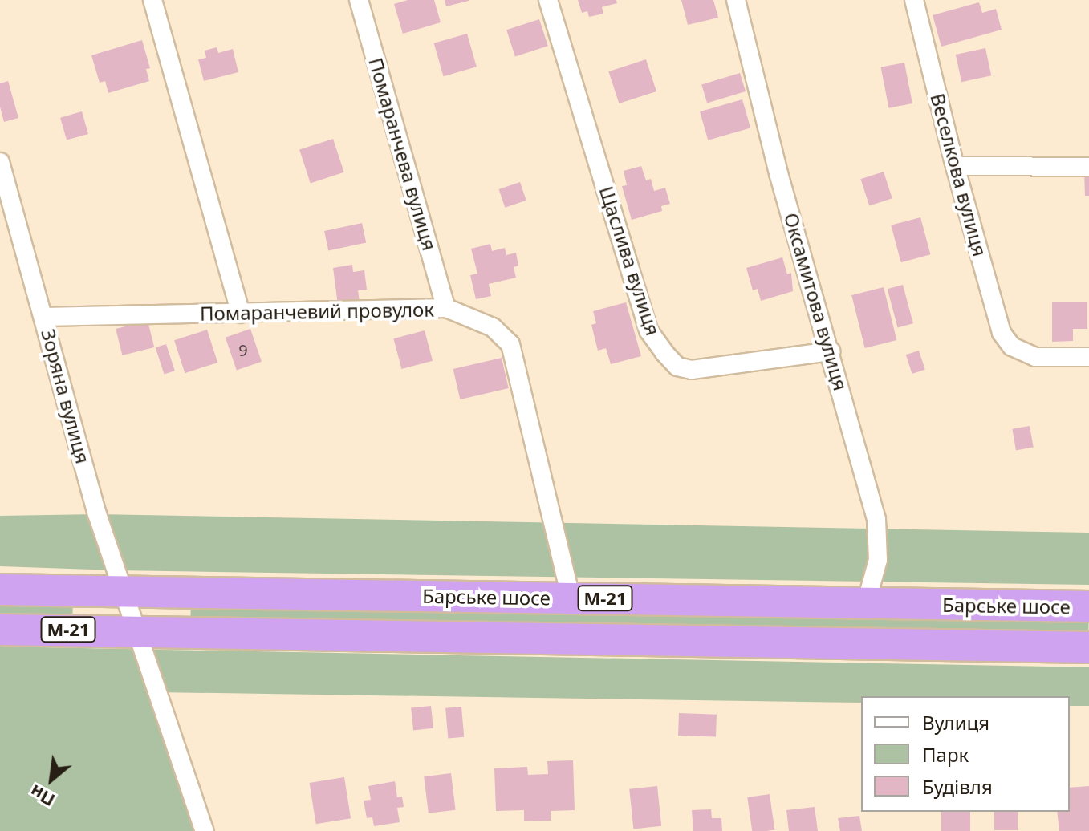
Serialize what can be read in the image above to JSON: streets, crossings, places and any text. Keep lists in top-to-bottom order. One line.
{"streets":{"highway":["Барське шосе","М-21"],"street":["Помаранчева вулиця","Веселкова вулиця","Щаслива вулиця","Оксамитова вулиця","Помаранчевий провулок","Зоряна вулиця"]},"crossings":[["Помаранчева вулиця","Помаранчевий провулок"],["Щаслива вулиця","Оксамитова вулиця"],["Оксамитова вулиця","Барське шосе"],["Помаранчевий провулок","Зоряна вулиця"],["Помаранчевий провулок","Барське шосе"],["Зоряна вулиця","Барське шосе"]],"house_numbers":["9"],"legend":["Вулиця","Парк","Будівля"],"north":"bottom left"}
